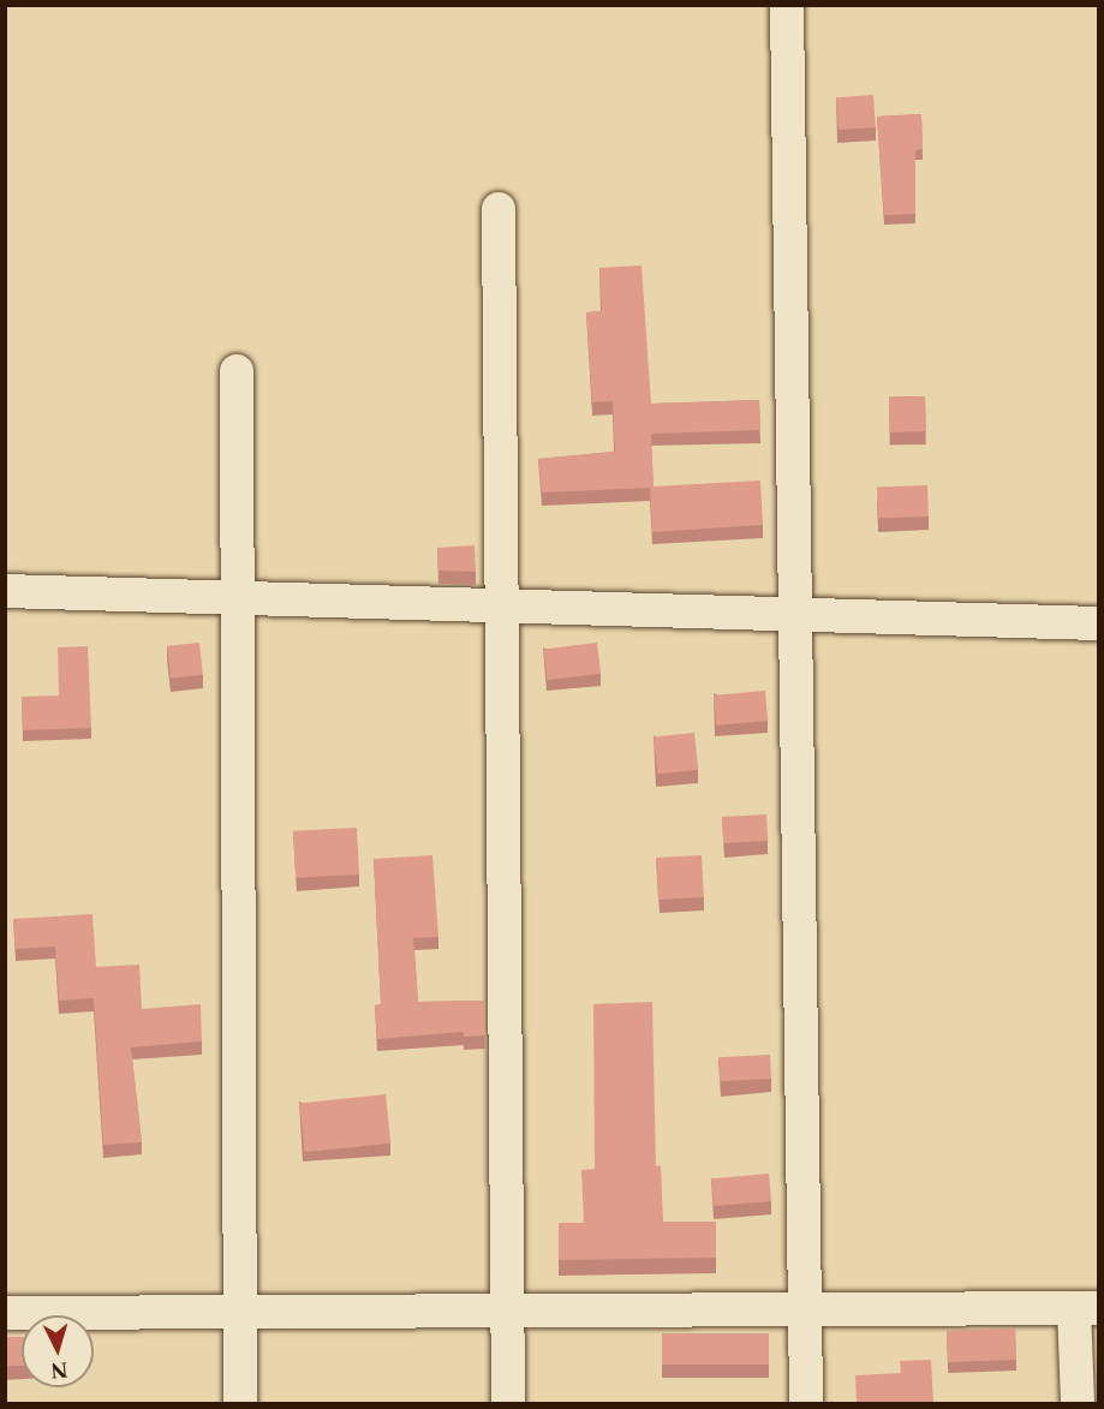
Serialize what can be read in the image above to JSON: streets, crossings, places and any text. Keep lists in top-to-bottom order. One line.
{"north":"bottom"}
